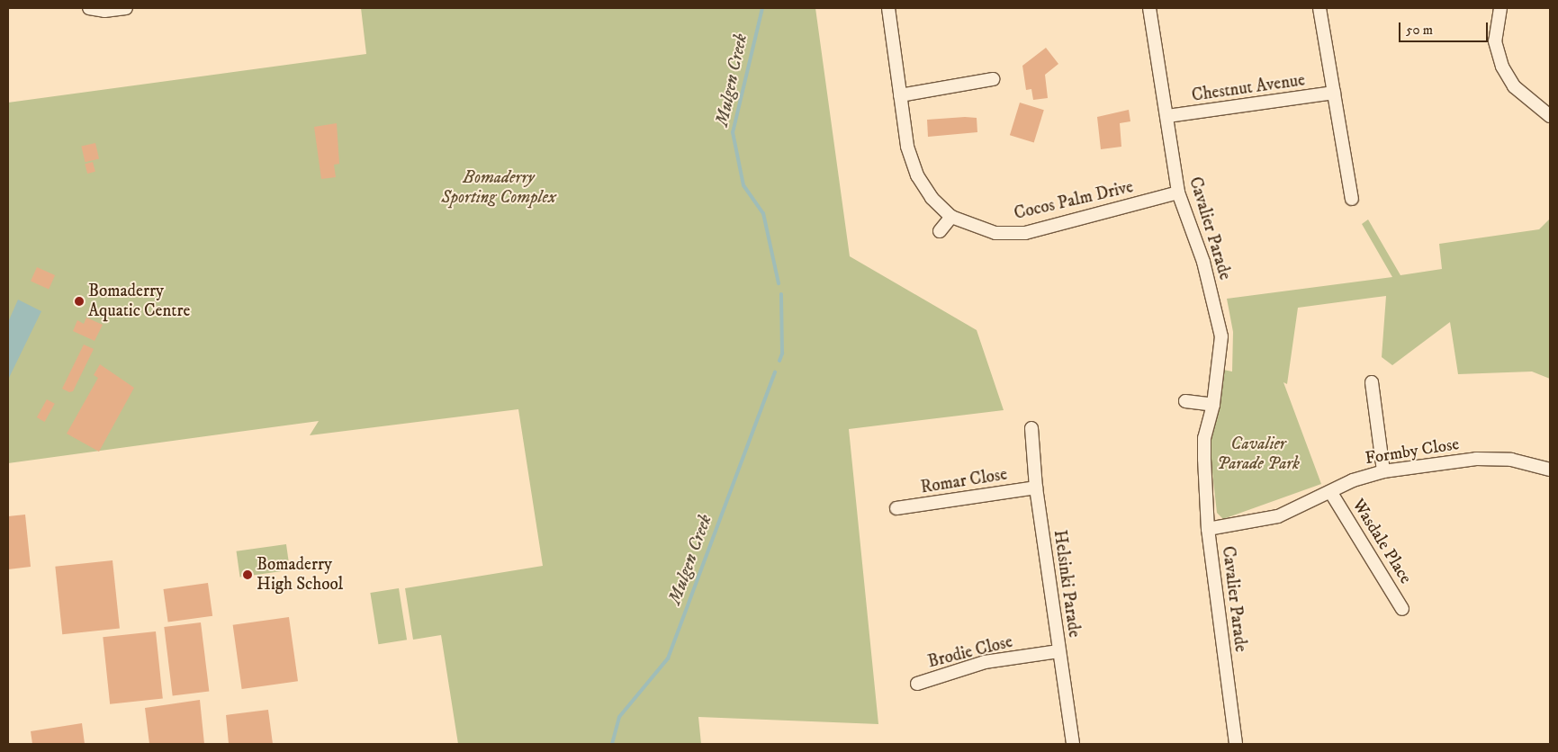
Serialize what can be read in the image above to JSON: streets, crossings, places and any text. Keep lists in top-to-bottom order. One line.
{"streets":{"street":["Chestnut Avenue","Cocos Palm Drive","Cavalier Parade","Formby Close","Romar Close","Wasdale Place","Helsinki Parade","Brodie Close"]},"crossings":[["Chestnut Avenue","Cavalier Parade"],["Cocos Palm Drive","Cavalier Parade"],["Cavalier Parade","Formby Close"],["Formby Close","Wasdale Place"],["Romar Close","Helsinki Parade"],["Helsinki Parade","Brodie Close"]],"water":["Mulgen Creek"],"parks":["Bomaderry Sporting Complex","Cavalier Parade Park"],"places":["Bomaderry Aquatic Centre","Bomaderry High School"],"scale_bar":"50 m"}
